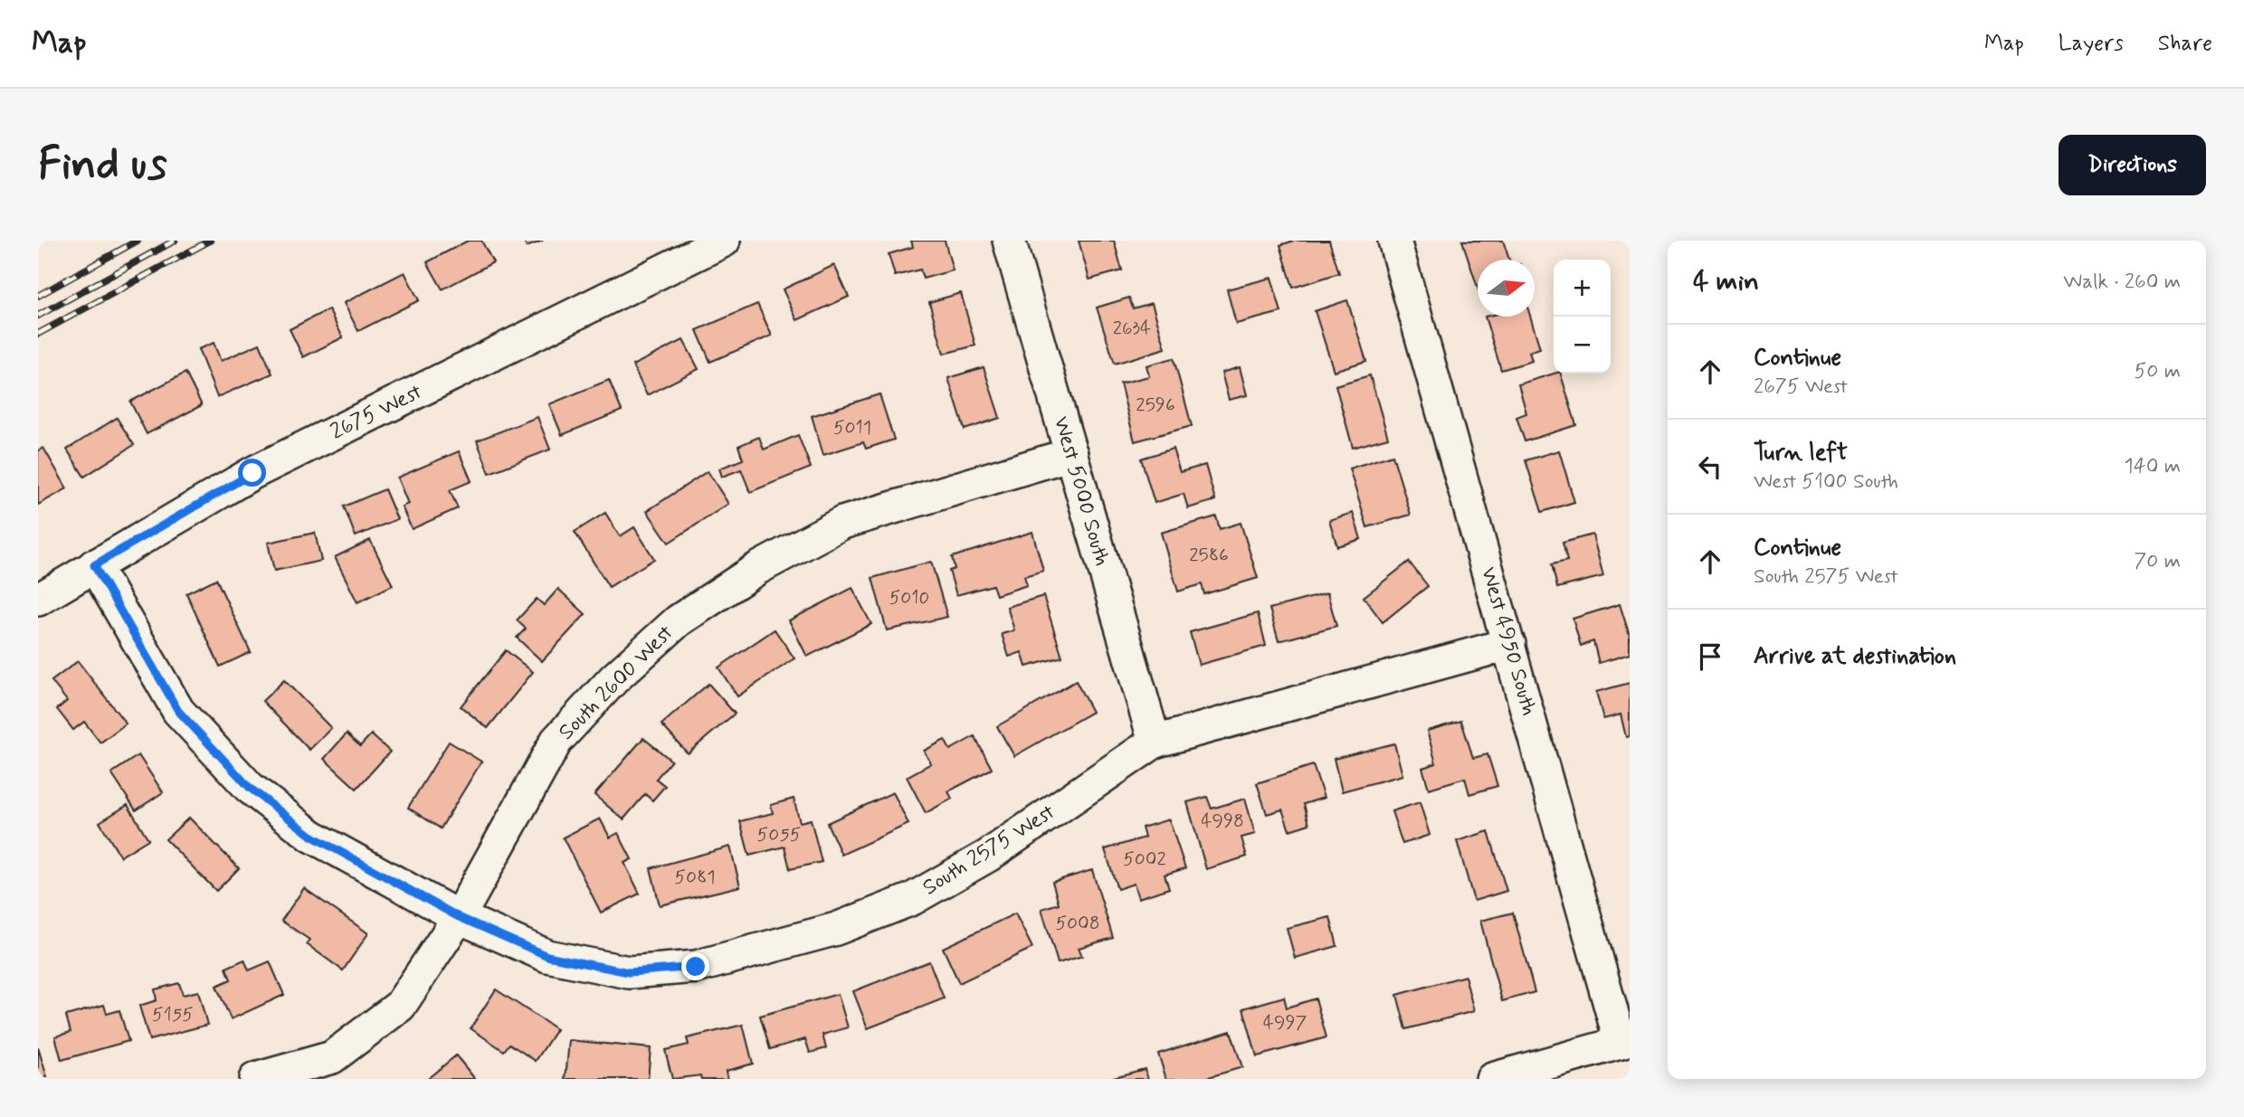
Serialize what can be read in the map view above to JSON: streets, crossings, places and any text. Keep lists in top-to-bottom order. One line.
{"streets":{"street":["2675 West","West 5000 South","West 4950 South","South 2600 West","South 2575 West"]},"crossings":[["2675 West","South 2575 West"],["West 5000 South","South 2600 West"],["West 5000 South","South 2575 West"],["West 4950 South","South 2575 West"],["South 2600 West","South 2575 West"]],"house_numbers":["2634","2596","5011","2586","5010","4998","5055","5002","5081","5008","5155","4997"],"north":"right","page":{"header":"Map","nav":["Map","Layers","Share"],"buttons":"Directions","title":"Find us","heading":["4 min","Walk · 260 m"],"map_buttons":["+","−"],"list":[["Continue","2675 West","50 m"],["Turn left","West 5100 South","140 m"],["Continue","South 2575 West","70 m"],"Arrive at destination"]}}
